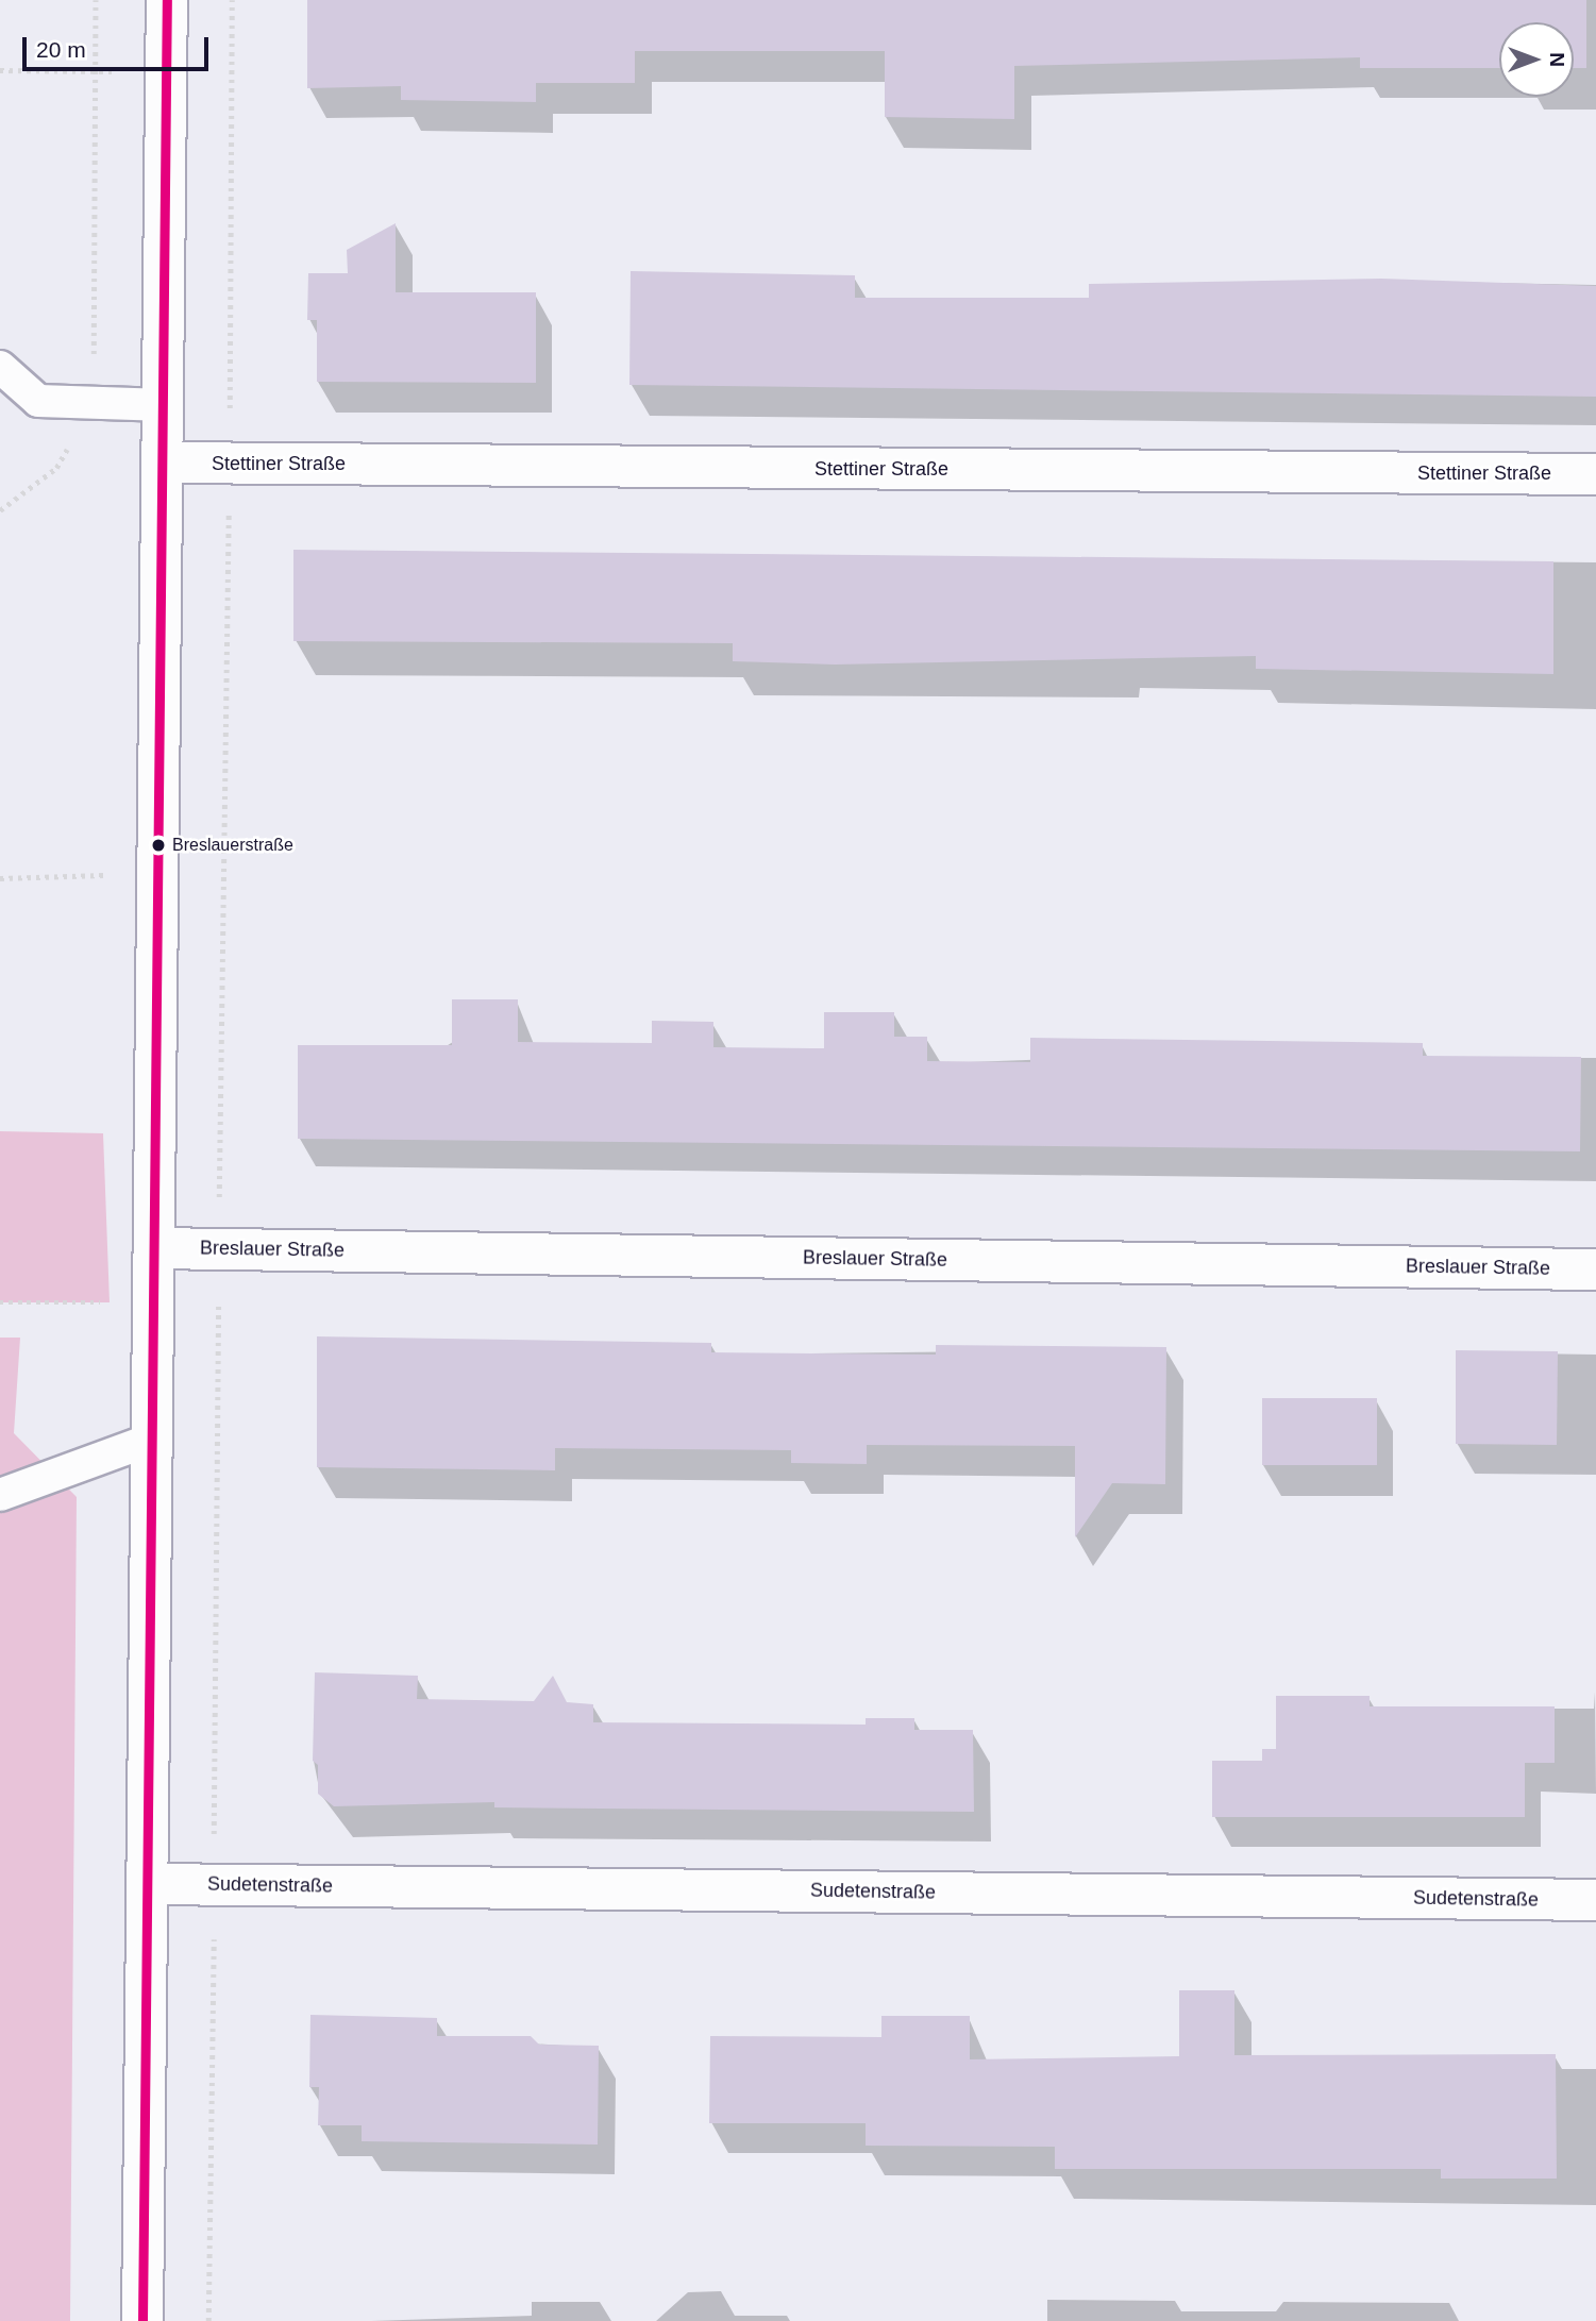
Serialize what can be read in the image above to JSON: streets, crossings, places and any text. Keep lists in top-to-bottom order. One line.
{"streets":{"street":["Stettiner Straße","Breslauer Straße","Sudetenstraße"]},"places":["Breslauerstraße"],"scale_bar":"20 m","north":"right"}
